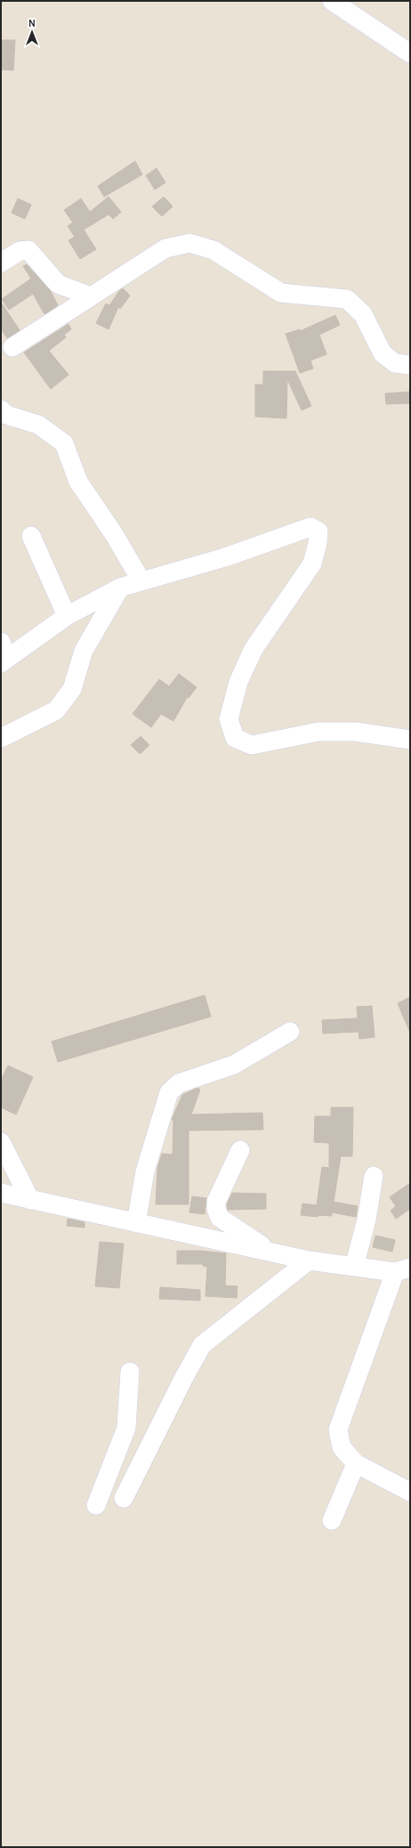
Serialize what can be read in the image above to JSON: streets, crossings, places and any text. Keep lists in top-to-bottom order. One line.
{"north":"top"}
